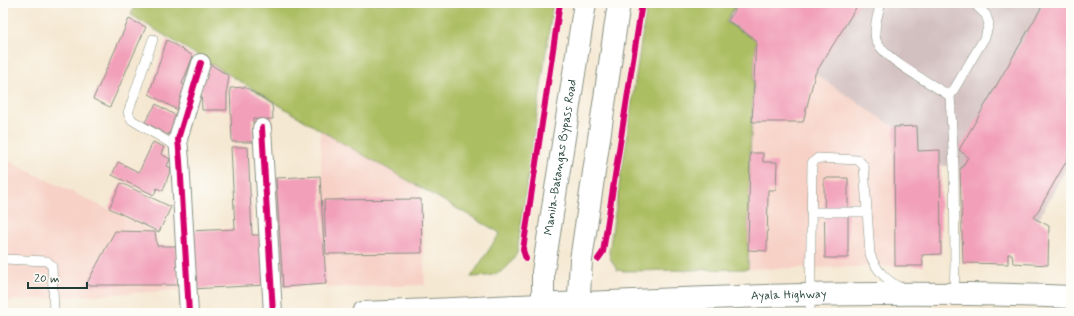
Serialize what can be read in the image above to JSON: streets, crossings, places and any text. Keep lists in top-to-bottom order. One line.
{"streets":{"main road":["Manila-Batangas Bypass Road","Ayala Highway"]},"crossings":[["Manila-Batangas Bypass Road","Ayala Highway"]],"scale_bar":"20 m"}
